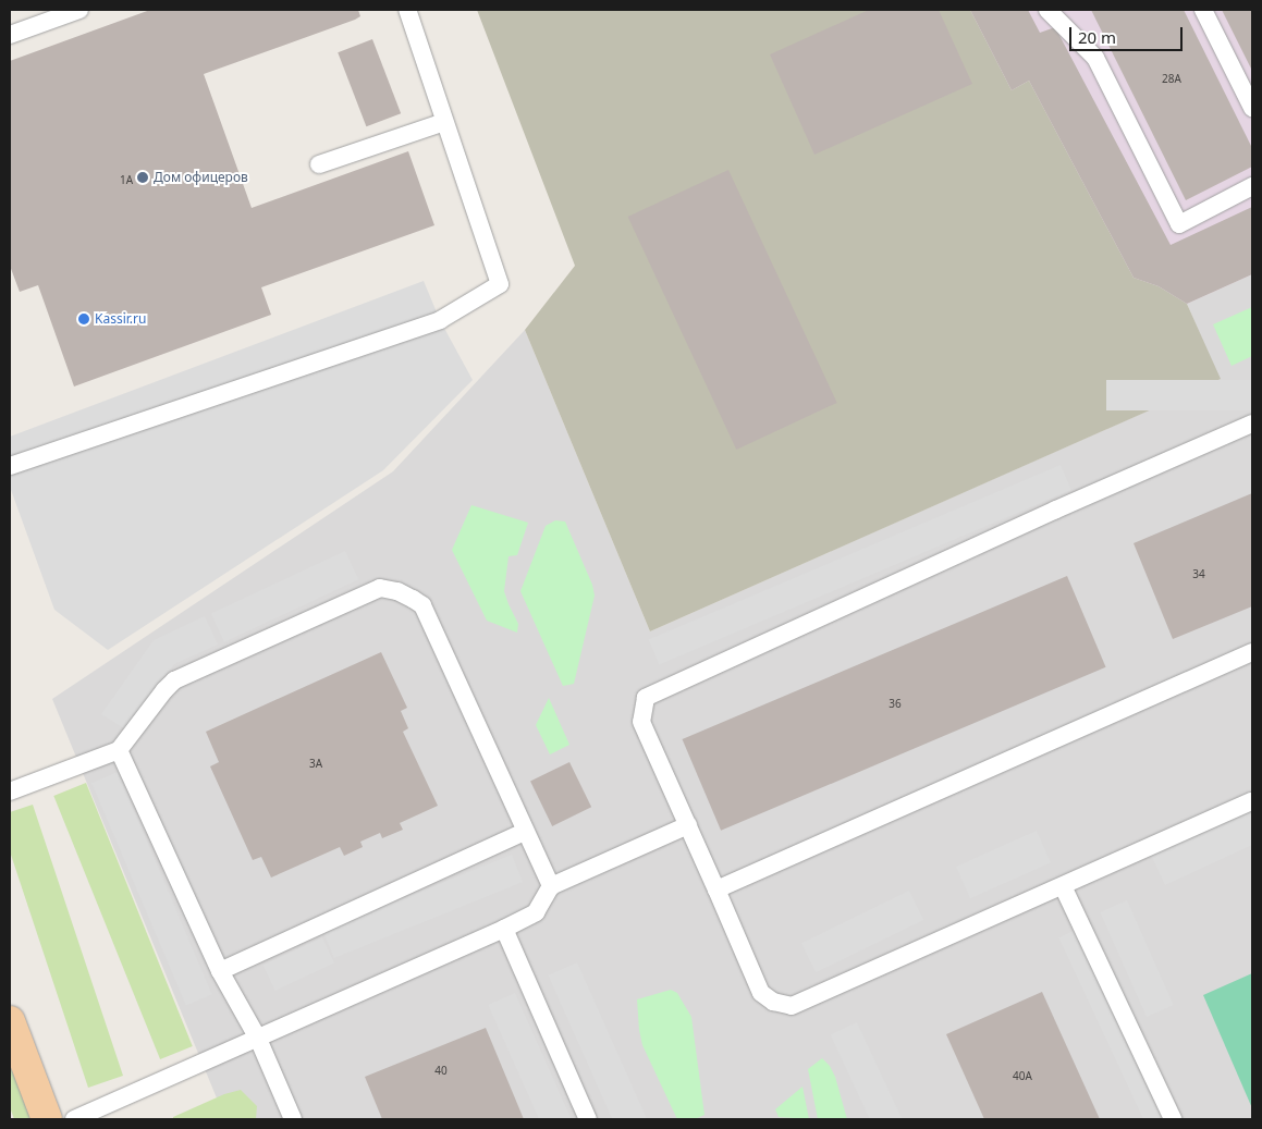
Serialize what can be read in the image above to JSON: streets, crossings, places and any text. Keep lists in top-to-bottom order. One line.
{"places":["Дом офицеров","Kassir.ru"],"house_numbers":["28А","1А","34","36","3А","40","40А"],"scale_bar":"20 m"}
